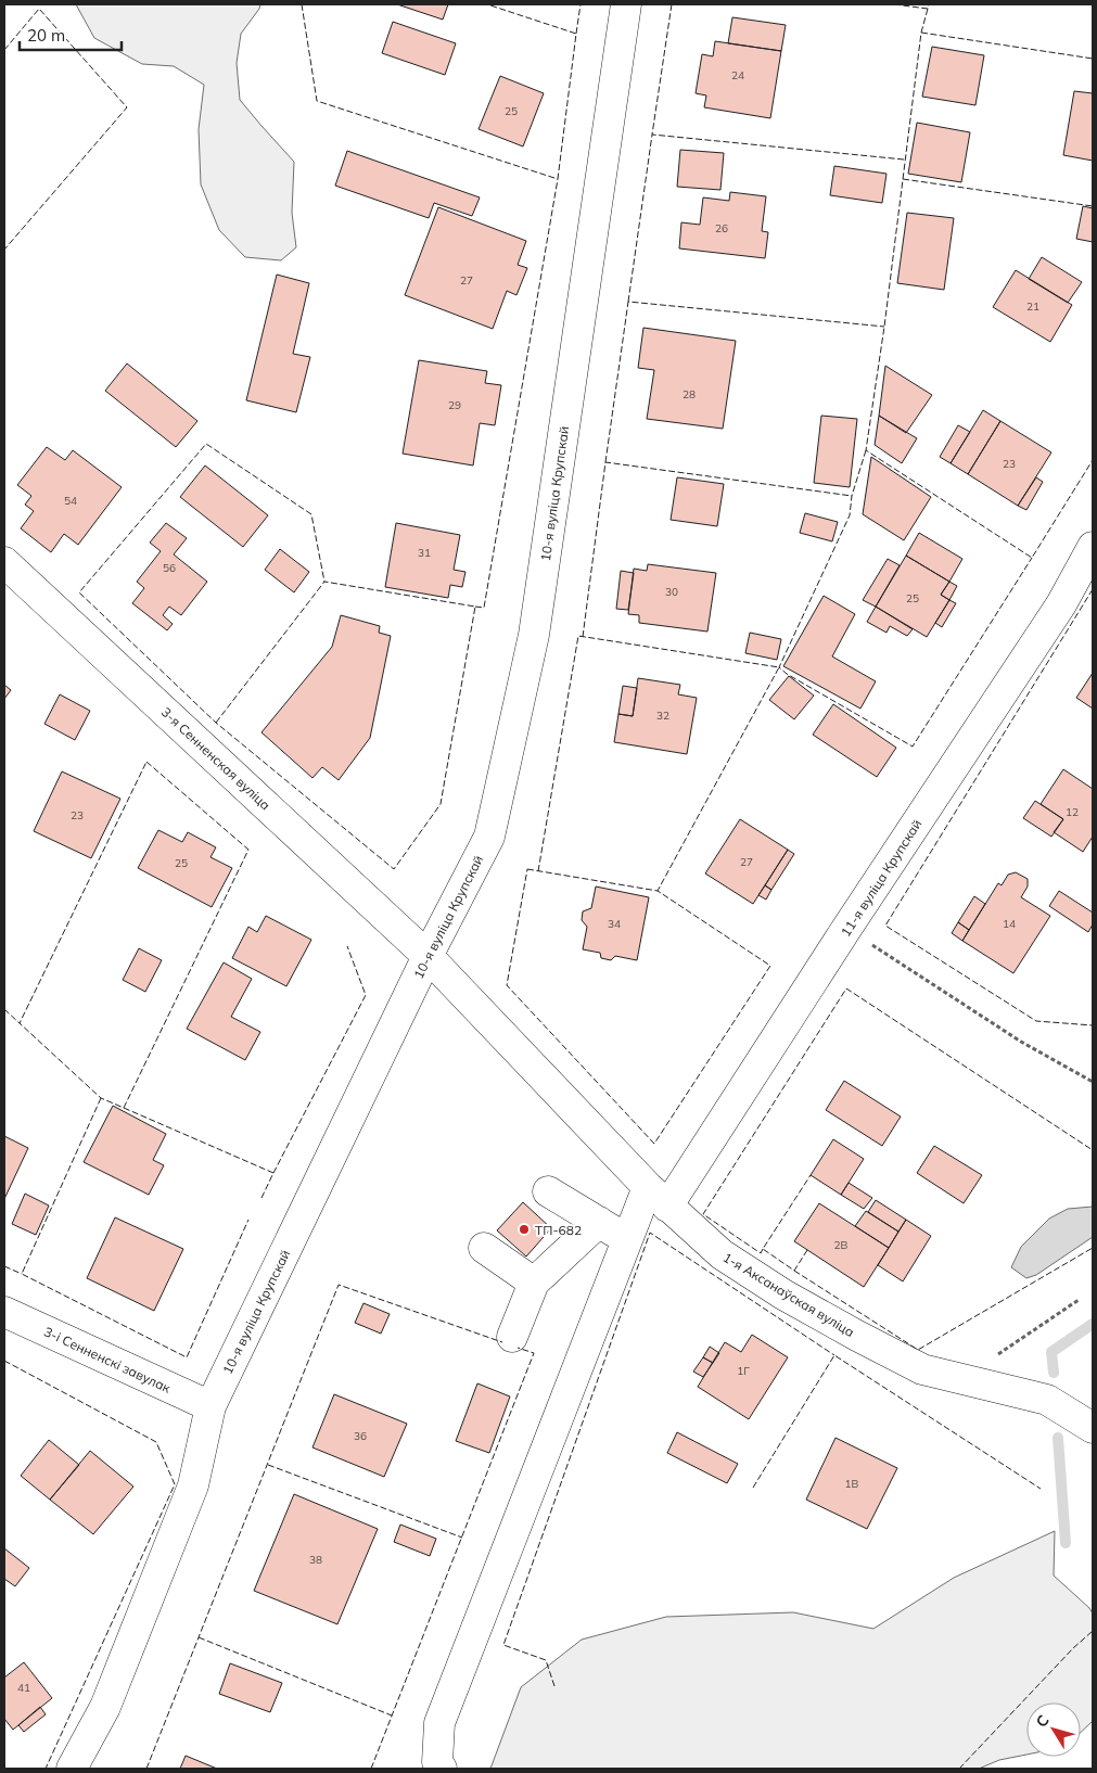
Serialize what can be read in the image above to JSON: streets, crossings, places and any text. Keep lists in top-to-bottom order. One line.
{"streets":{"street":["10-я вуліца Крупскай","3-я Сенненская вуліца","11-я вуліца Крупскай","1-я Аксанаўская вуліца","3-і Сенненскі завулак"]},"crossings":[["10-я вуліца Крупскай","3-я Сенненская вуліца"],["10-я вуліца Крупскай","1-я Аксанаўская вуліца"],["10-я вуліца Крупскай","3-і Сенненскі завулак"],["3-я Сенненская вуліца","1-я Аксанаўская вуліца"],["11-я вуліца Крупскай","1-я Аксанаўская вуліца"]],"places":["ТП-682"],"house_numbers":["24","25","26","27","21","28","29","23","54","31","56","30","25","32","12","23","27","25","34","14","2В","1Г","36","1В","38","41"],"scale_bar":"20 m","north":"top left"}
